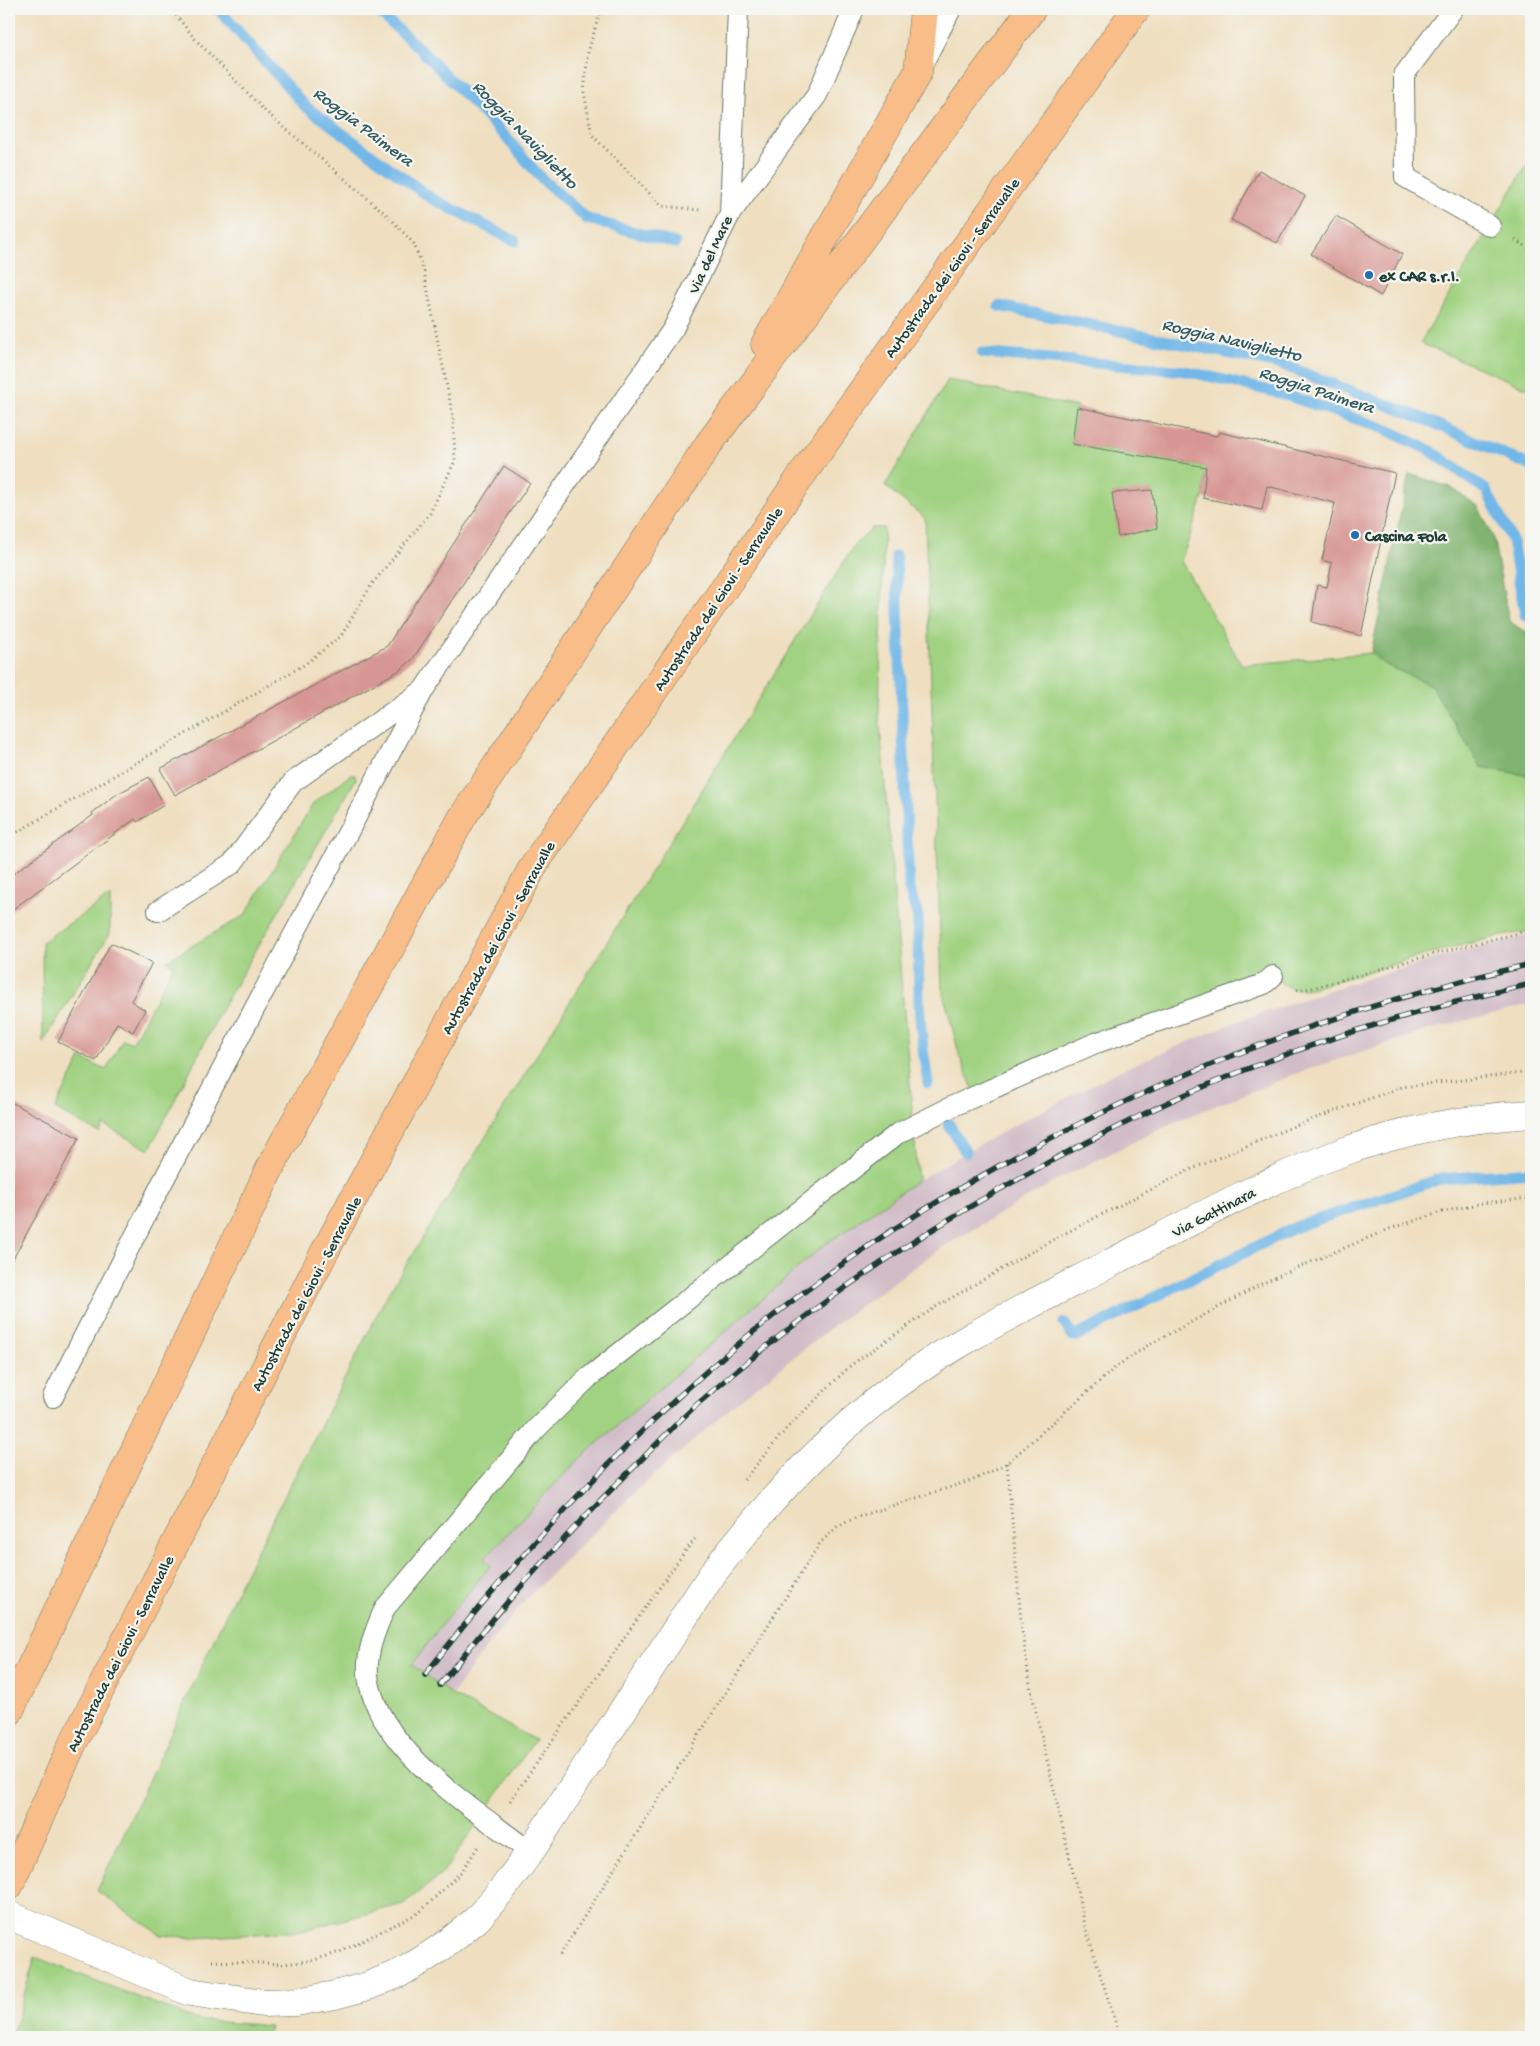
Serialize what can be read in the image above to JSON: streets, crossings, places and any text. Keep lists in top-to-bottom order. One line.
{"streets":{"highway":["Autostrada dei Giovi - Serravalle"],"street":["Via Gattinara"],"lane":["Via del Mare"]},"water":["Roggia Paimera","Roggia Naviglietto"],"places":["ex CAR s.r.l.","Cascina Fola"]}
